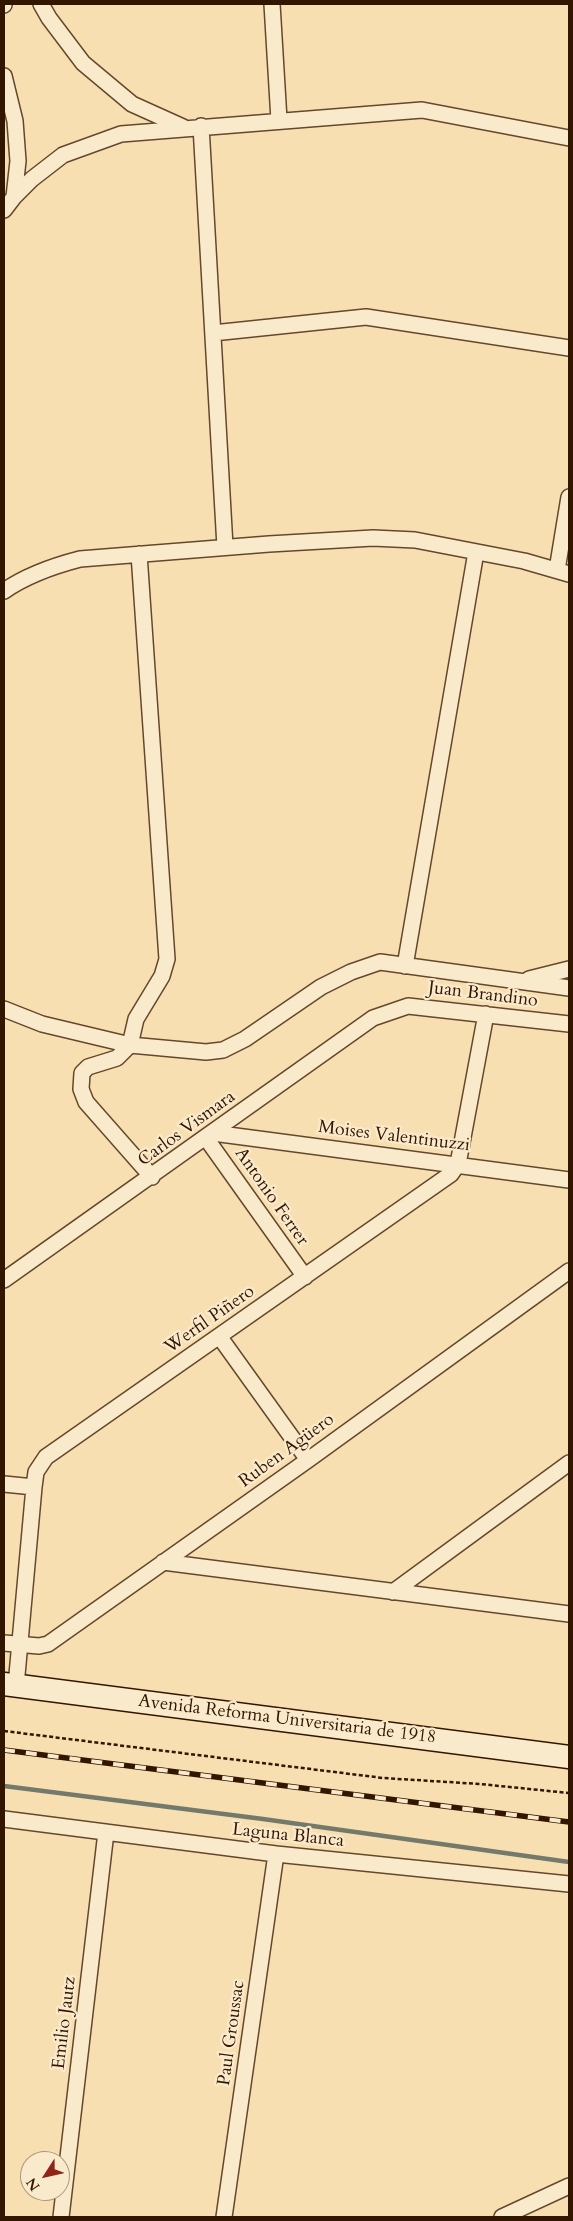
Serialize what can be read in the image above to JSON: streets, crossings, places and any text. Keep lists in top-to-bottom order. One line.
{"streets":{"main road":["Avenida Reforma Universitaria de 1918"],"street":["Juan Brandino","Carlos Vismara","Moises Valentinuzzi","Antonio Ferrer","Werfil Piñero","Ruben Agüero","Laguna Blanca","Emilio Jautz","Paul Groussac"]},"crossings":[["Juan Brandino","Carlos Vismara"],["Carlos Vismara","Moises Valentinuzzi"],["Carlos Vismara","Antonio Ferrer"],["Moises Valentinuzzi","Antonio Ferrer"],["Moises Valentinuzzi","Werfil Piñero"],["Antonio Ferrer","Werfil Piñero"],["Werfil Piñero","Ruben Agüero"],["Werfil Piñero","Avenida Reforma Universitaria de 1918"],["Laguna Blanca","Emilio Jautz"],["Laguna Blanca","Paul Groussac"]],"north":"bottom left"}
